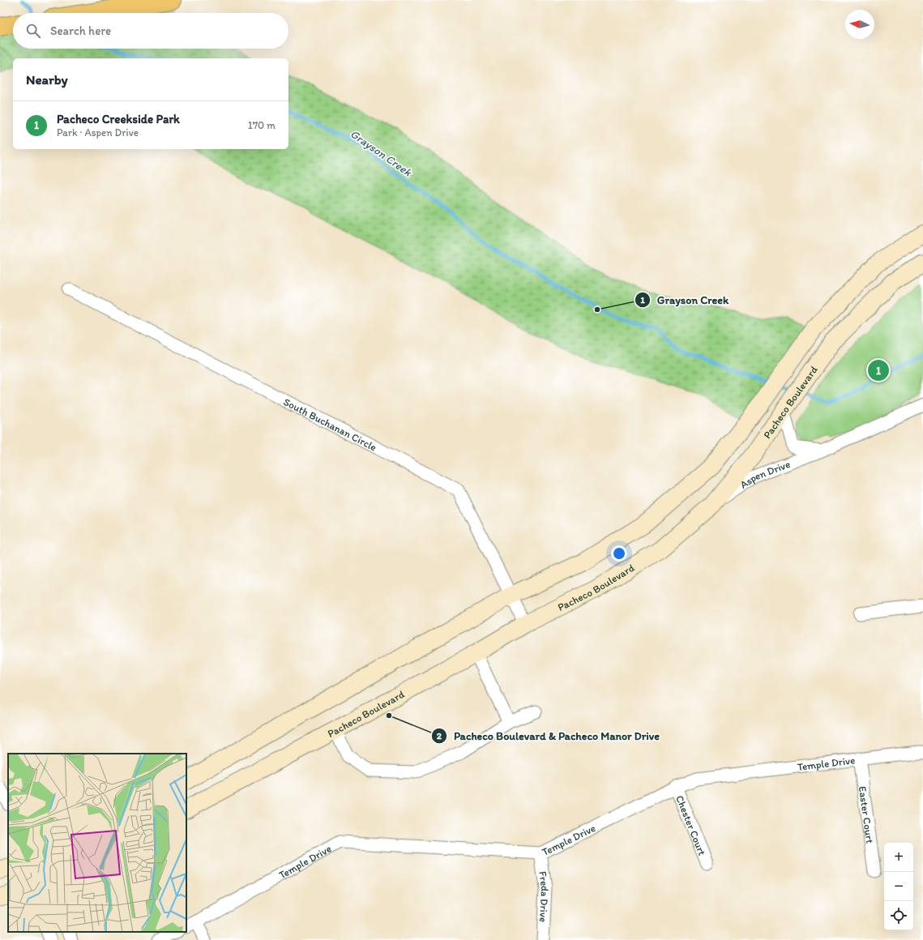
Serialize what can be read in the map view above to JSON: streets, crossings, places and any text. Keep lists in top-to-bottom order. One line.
{"streets":{"main road":["Pacheco Boulevard"],"street":["South Buchanan Circle","Aspen Drive","Temple Drive","Easter Court","Chester Court","Freda Drive"]},"crossings":[["Pacheco Boulevard","South Buchanan Circle"],["Pacheco Boulevard","Aspen Drive"],["Temple Drive","Easter Court"],["Temple Drive","Chester Court"],["Temple Drive","Freda Drive"]],"water":["Grayson Creek"],"places":["Grayson Creek","Pacheco Boulevard & Pacheco Manor Drive"],"north":"left","page":{"search":"Search here","heading":"Nearby","list":[{"mark":"1","name":"Pacheco Creekside Park","note":"Park · Aspen Drive","value":"170 m"}],"pins":"1","map_buttons":["+","−"]}}
